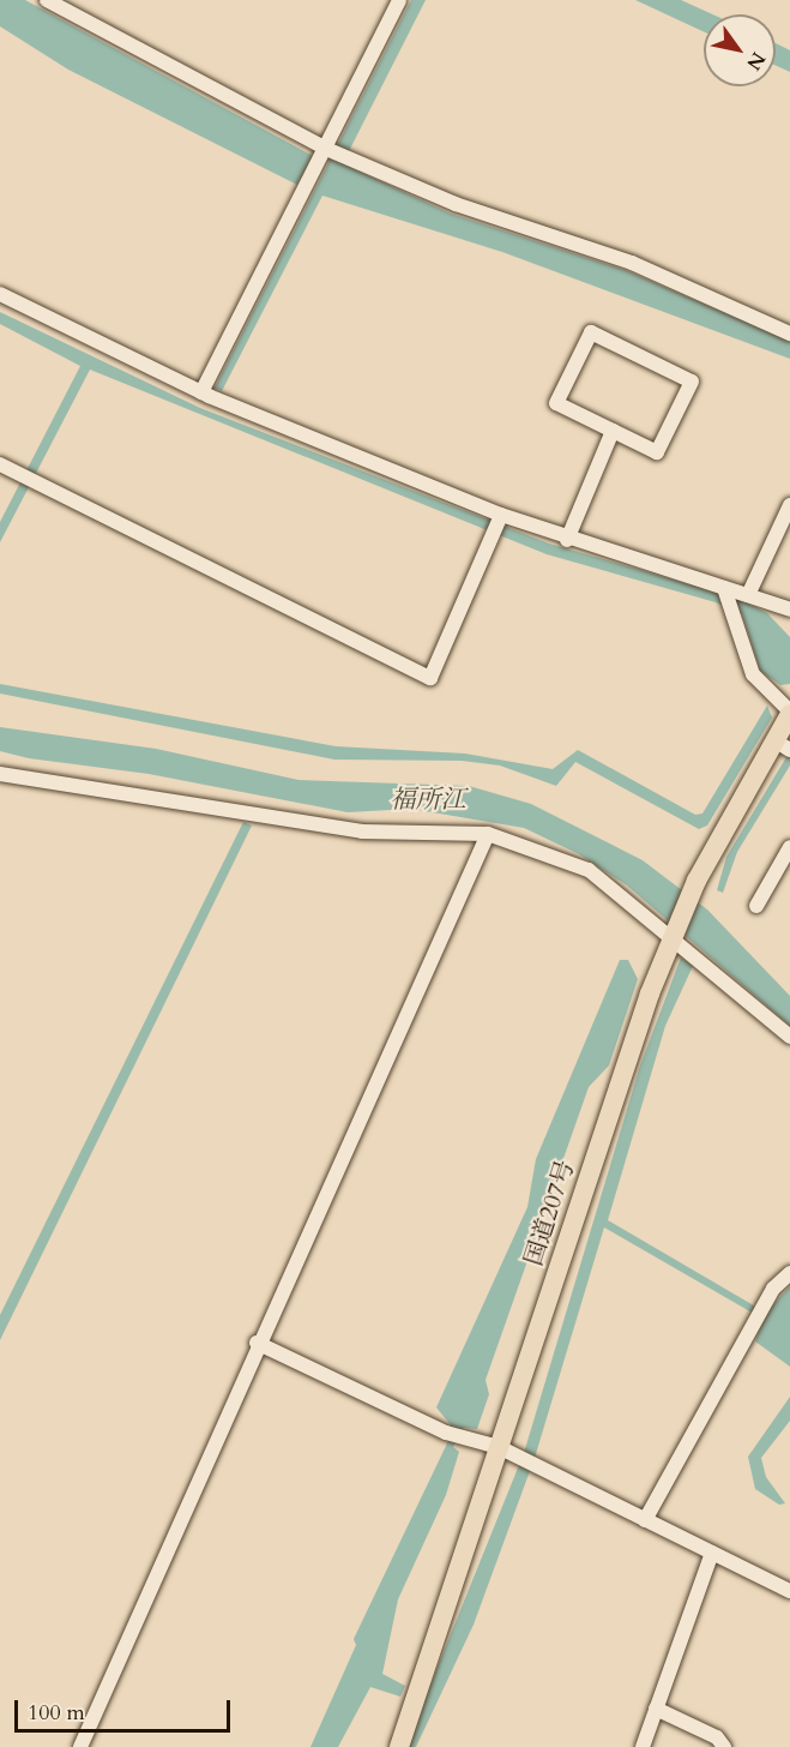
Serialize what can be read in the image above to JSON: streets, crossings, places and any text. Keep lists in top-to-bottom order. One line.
{"streets":{"highway":["国道207号"]},"water":["福所江"],"scale_bar":"100 m","north":"bottom right"}
